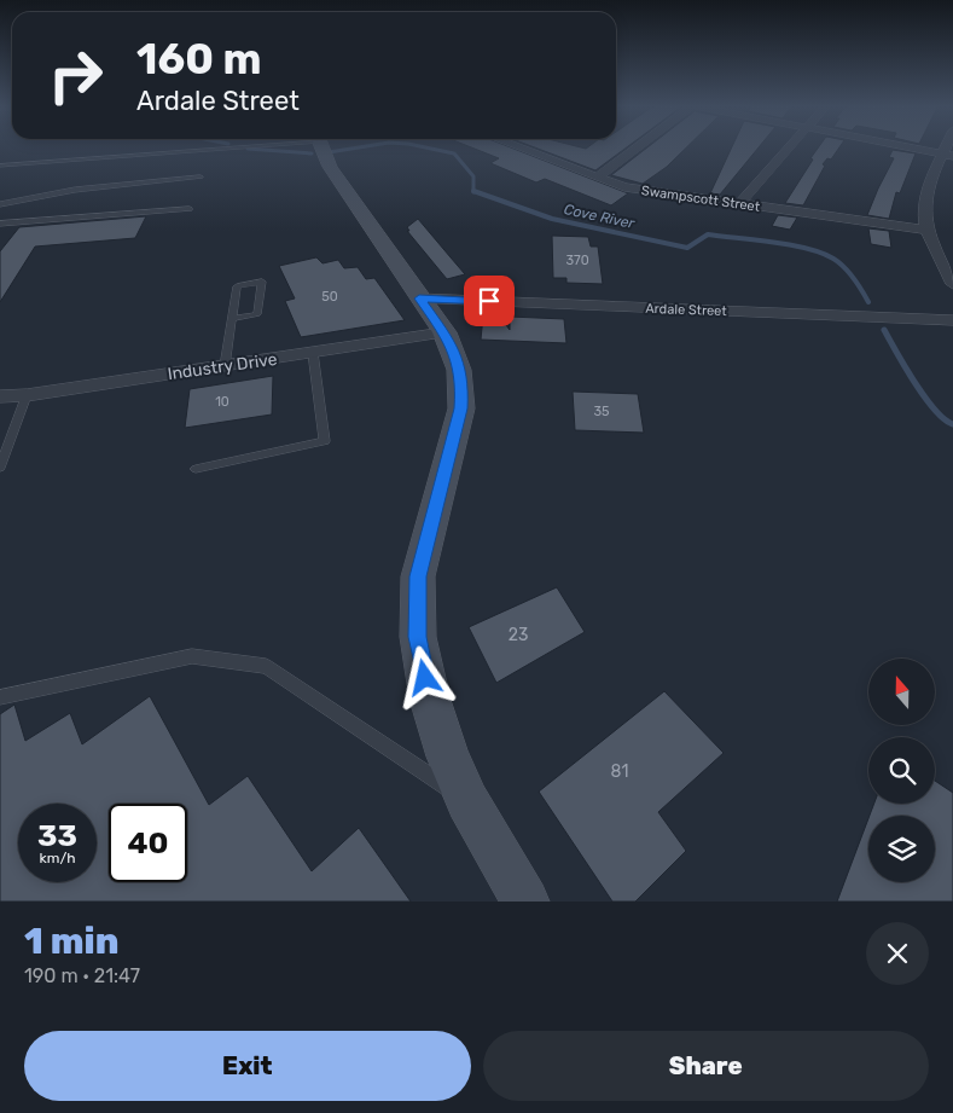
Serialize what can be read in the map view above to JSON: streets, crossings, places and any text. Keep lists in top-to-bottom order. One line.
{"streets":{"street":["Swampscott Street","Ardale Street","Industry Drive"]},"water":["Cove River"],"house_numbers":["370","50","10","35","23","81"],"north":"top","page":{"turn":["160 m","Ardale Street"],"speed":"33 km/h","limit":"40","heading":["1 min","190 m · 21:47"],"buttons":["Exit","Share"]}}
